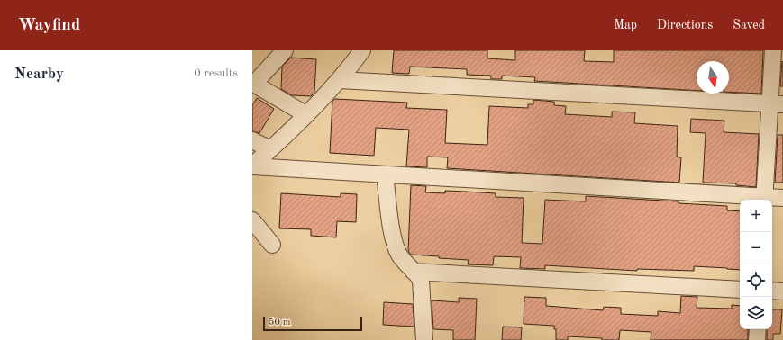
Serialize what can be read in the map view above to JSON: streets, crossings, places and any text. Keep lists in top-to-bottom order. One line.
{"scale_bar":"50 m","north":"bottom","page":{"header":"Wayfind","nav":["Map","Directions","Saved"],"heading":["Nearby","0 results"],"map_buttons":["+","−"],"scale":"50 m"}}
